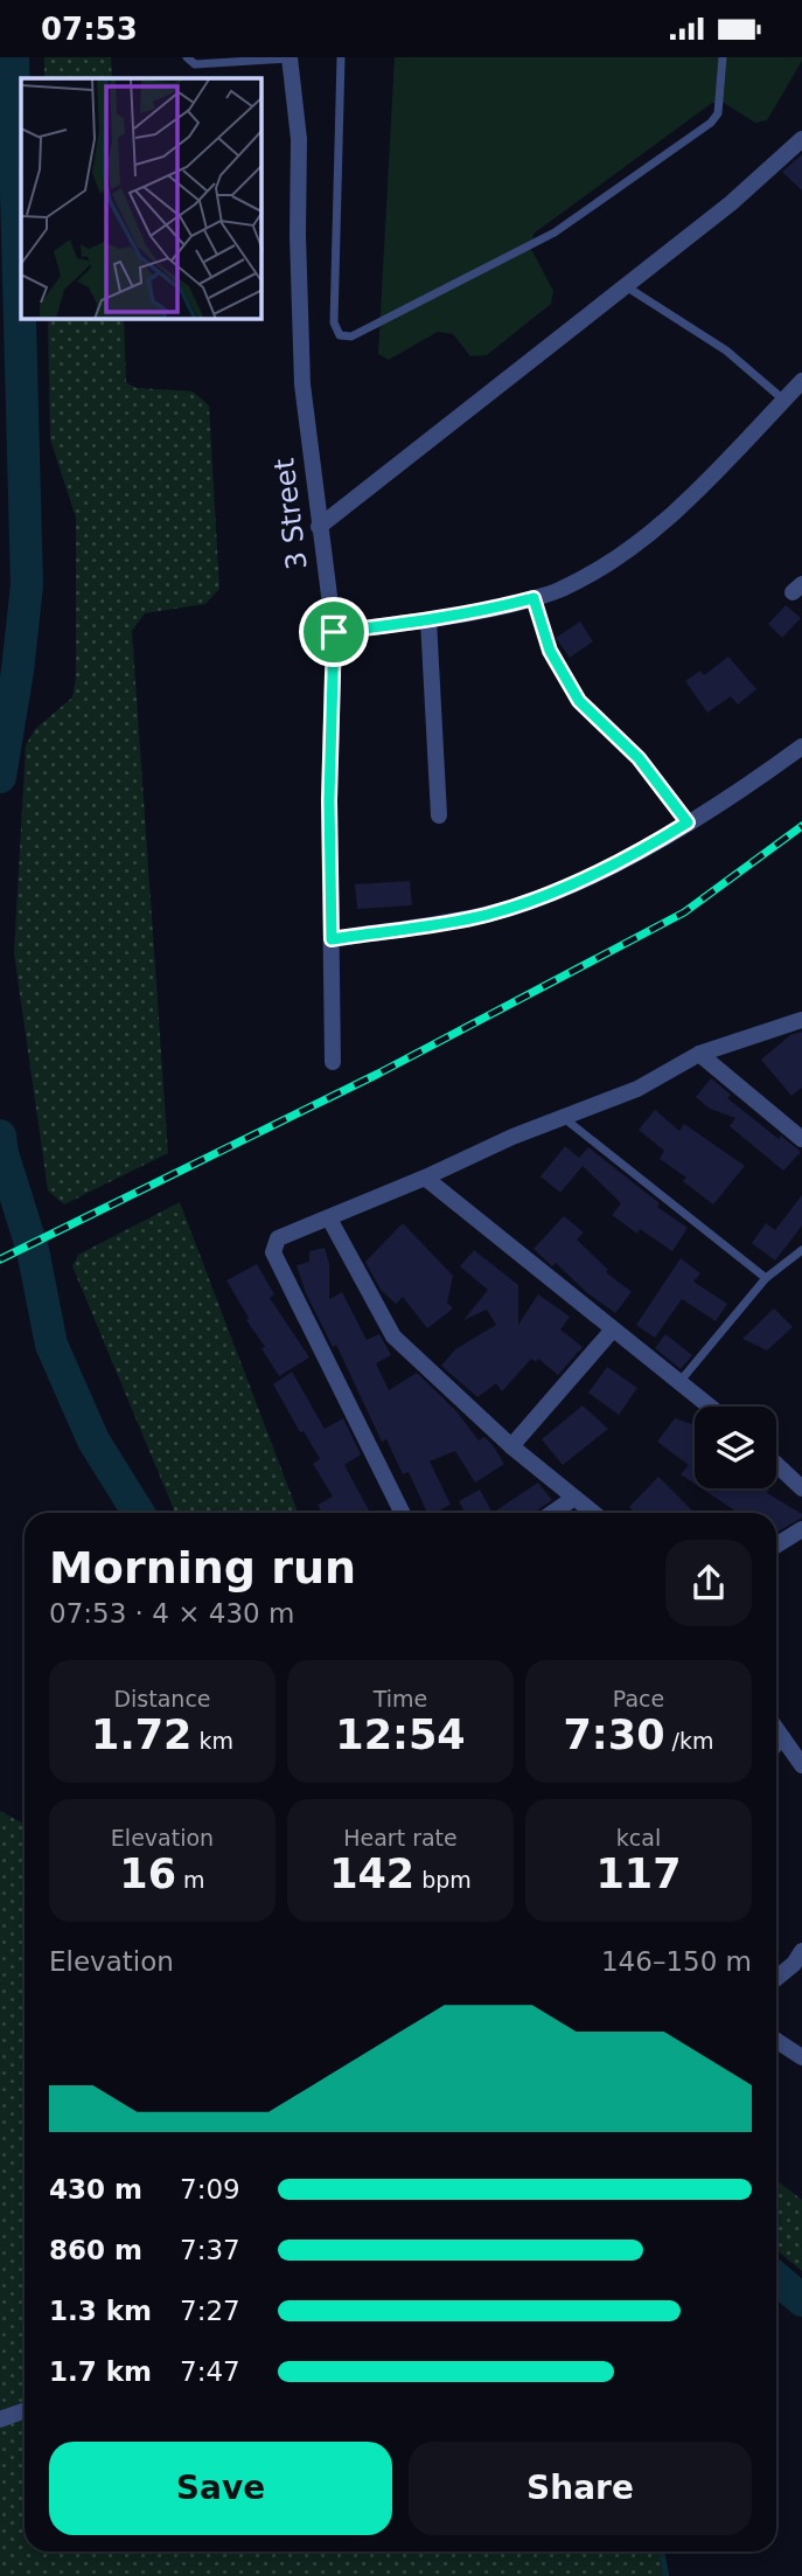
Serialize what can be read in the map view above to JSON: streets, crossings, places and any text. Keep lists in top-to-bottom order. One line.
{"streets":{"street":["3 Street"]},"page":{"status":"07:53","heading":["Morning run","07:53 · 4 × 430 m"],"stats":[["Distance","1.72 km"],["Time","12:54"],["Pace","7:30 /km"],["Elevation","16 m"],["Heart rate","142 bpm"],["kcal","117"]],"chart":["Elevation","146–150 m"],"list":[{"name":"430 m","note":"7:09"},{"name":"860 m","note":"7:37"},{"name":"1.3 km","note":"7:27"},{"name":"1.7 km","note":"7:47"}],"buttons":["Save","Share"]}}
